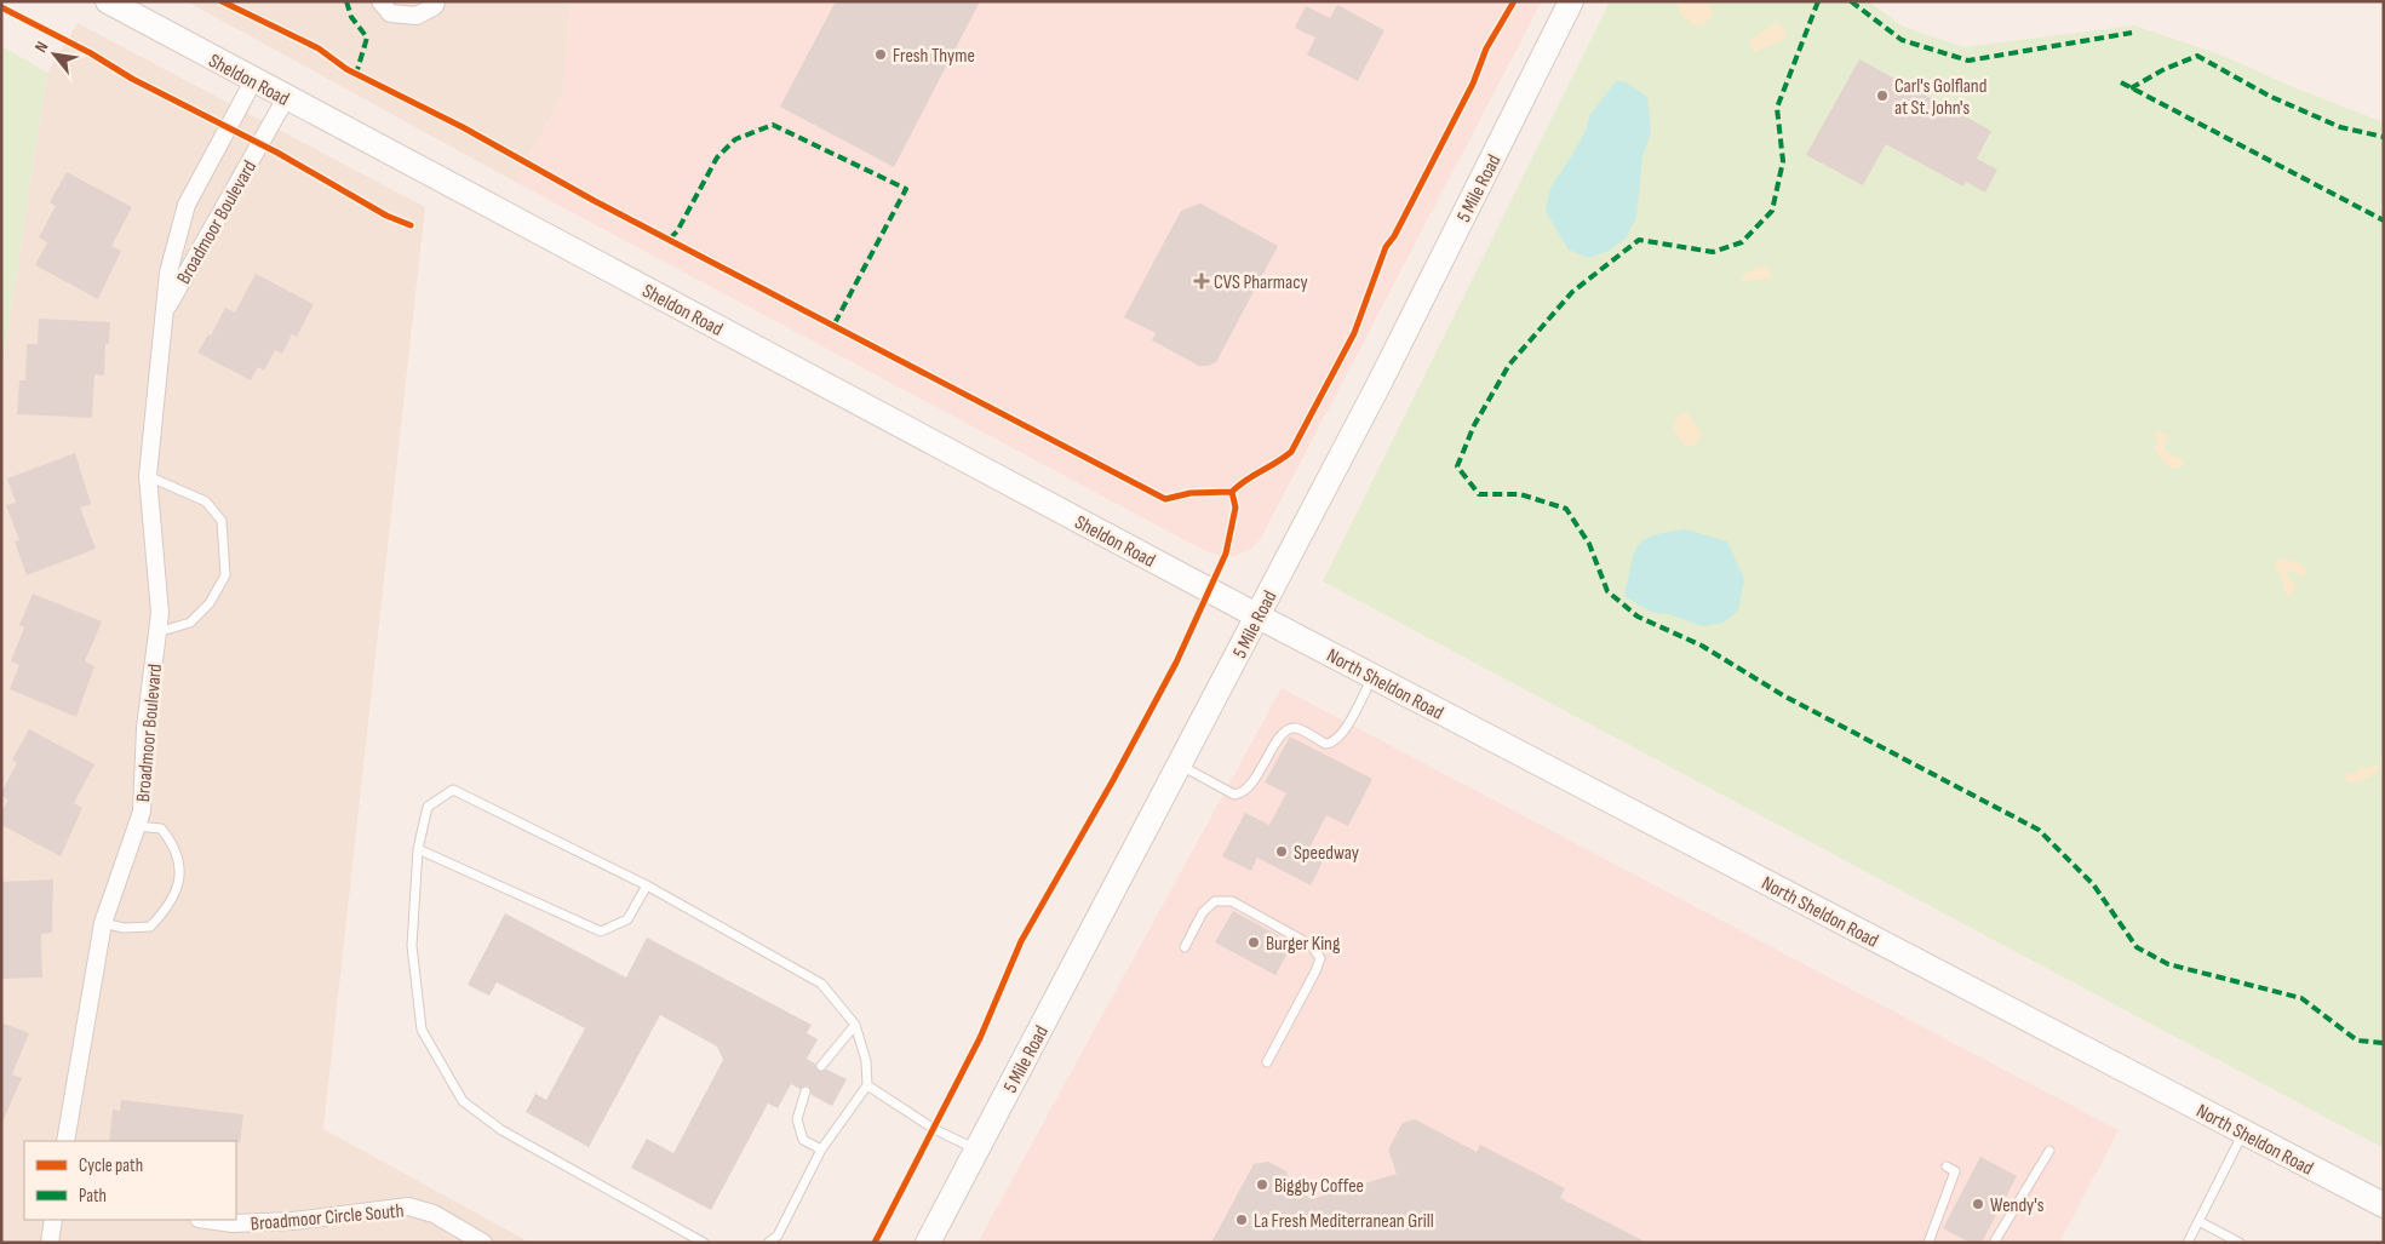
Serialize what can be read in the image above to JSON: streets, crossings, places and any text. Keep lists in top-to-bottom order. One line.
{"streets":{"main road":["Sheldon Road","5 Mile Road","North Sheldon Road"],"street":["Broadmoor Boulevard","Broadmoor Circle South"]},"crossings":[["Sheldon Road","5 Mile Road"],["Sheldon Road","Broadmoor Boulevard"],["Sheldon Road","North Sheldon Road"],["5 Mile Road","North Sheldon Road"]],"places":{"other":["Fresh Thyme","Carl's Golfland at St. John's","Speedway","Burger King","Biggby Coffee","Wendy's","La Fresh Mediterranean Grill"],"health":["CVS Pharmacy"]},"legend":["Cycle path","Path"],"north":"top left"}
